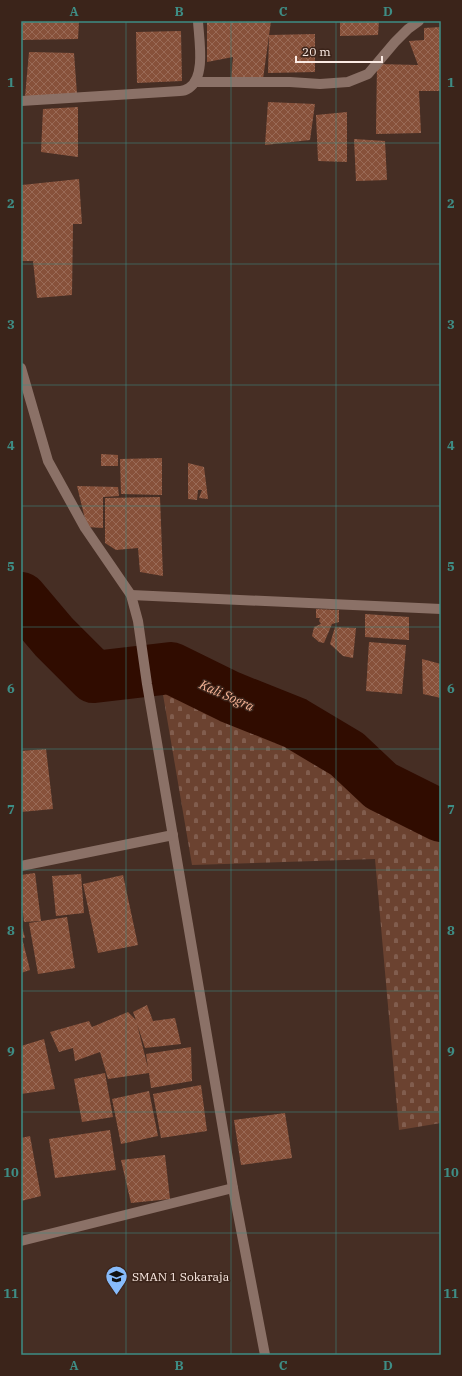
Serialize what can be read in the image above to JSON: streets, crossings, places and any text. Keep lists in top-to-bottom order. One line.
{"water":["Kali Sogra"],"places":{"school or university":["SMAN 1 Sokaraja"]},"scale_bar":"20 m","grid":{"columns":["A","B","C","D"],"rows":["1","2","3","4","5","6","7","8","9","10","11"]}}
